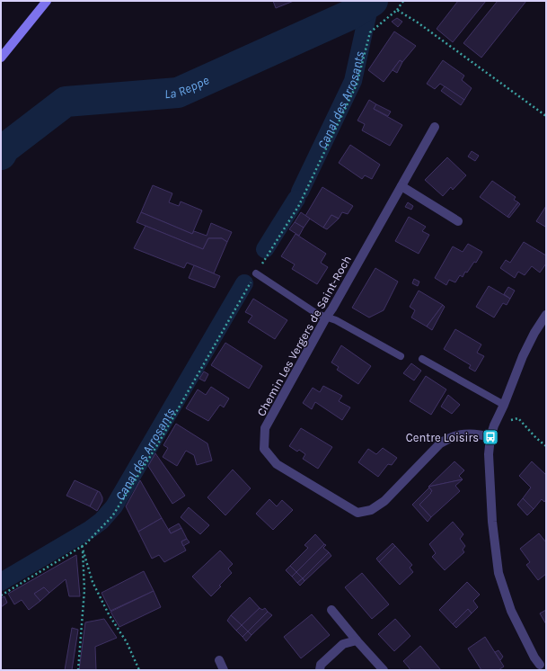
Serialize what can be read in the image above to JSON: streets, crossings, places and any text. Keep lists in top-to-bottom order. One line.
{"streets":{"street":["Chemin Les Vergers de Saint-Roch"]},"water":["La Reppe","Canal des Arrosants"],"places":{"bus stop":["Centre Loisirs"]}}
